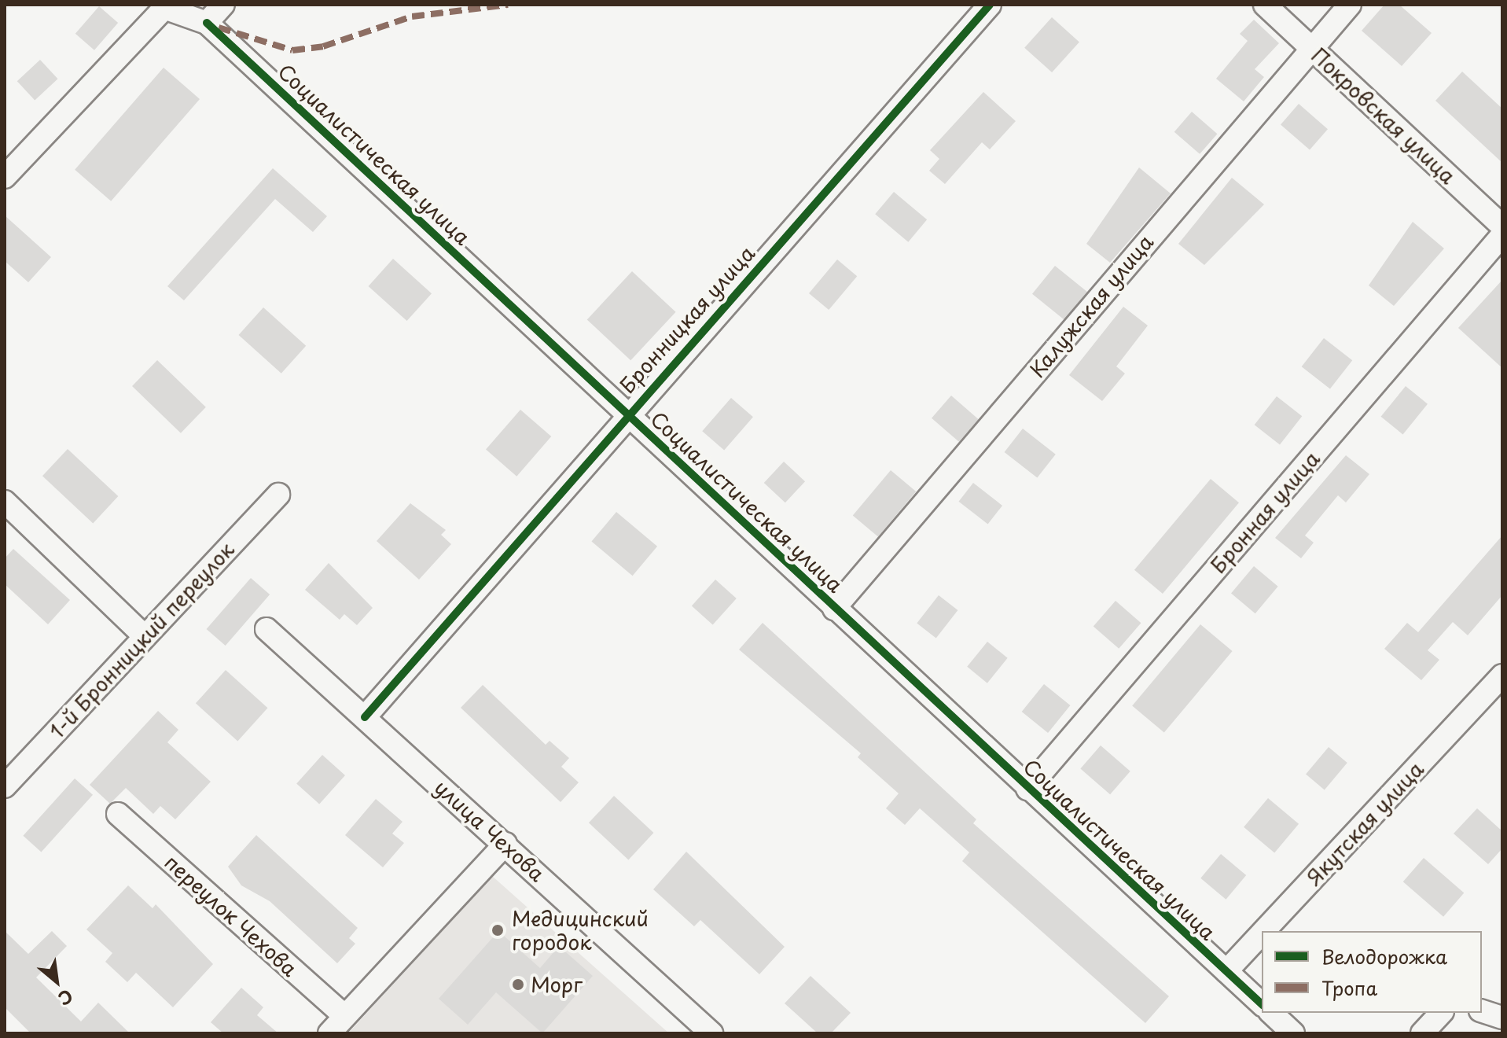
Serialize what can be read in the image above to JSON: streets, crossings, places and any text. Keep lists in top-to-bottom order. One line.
{"streets":{"street":["Покровская улица","Социалистическая улица","Калужская улица","Бронницкая улица","Бронная улица","1-й Бронницкий переулок","Якутская улица","улица Чехова","переулок Чехова"]},"crossings":[["Покровская улица","Калужская улица"],["Социалистическая улица","Калужская улица"],["Социалистическая улица","Бронницкая улица"],["Социалистическая улица","Бронная улица"],["Социалистическая улица","Якутская улица"],["Бронницкая улица","улица Чехова"]],"places":["Медицинский городок","Морг"],"legend":["Велодорожка","Тропа"],"north":"bottom right"}
